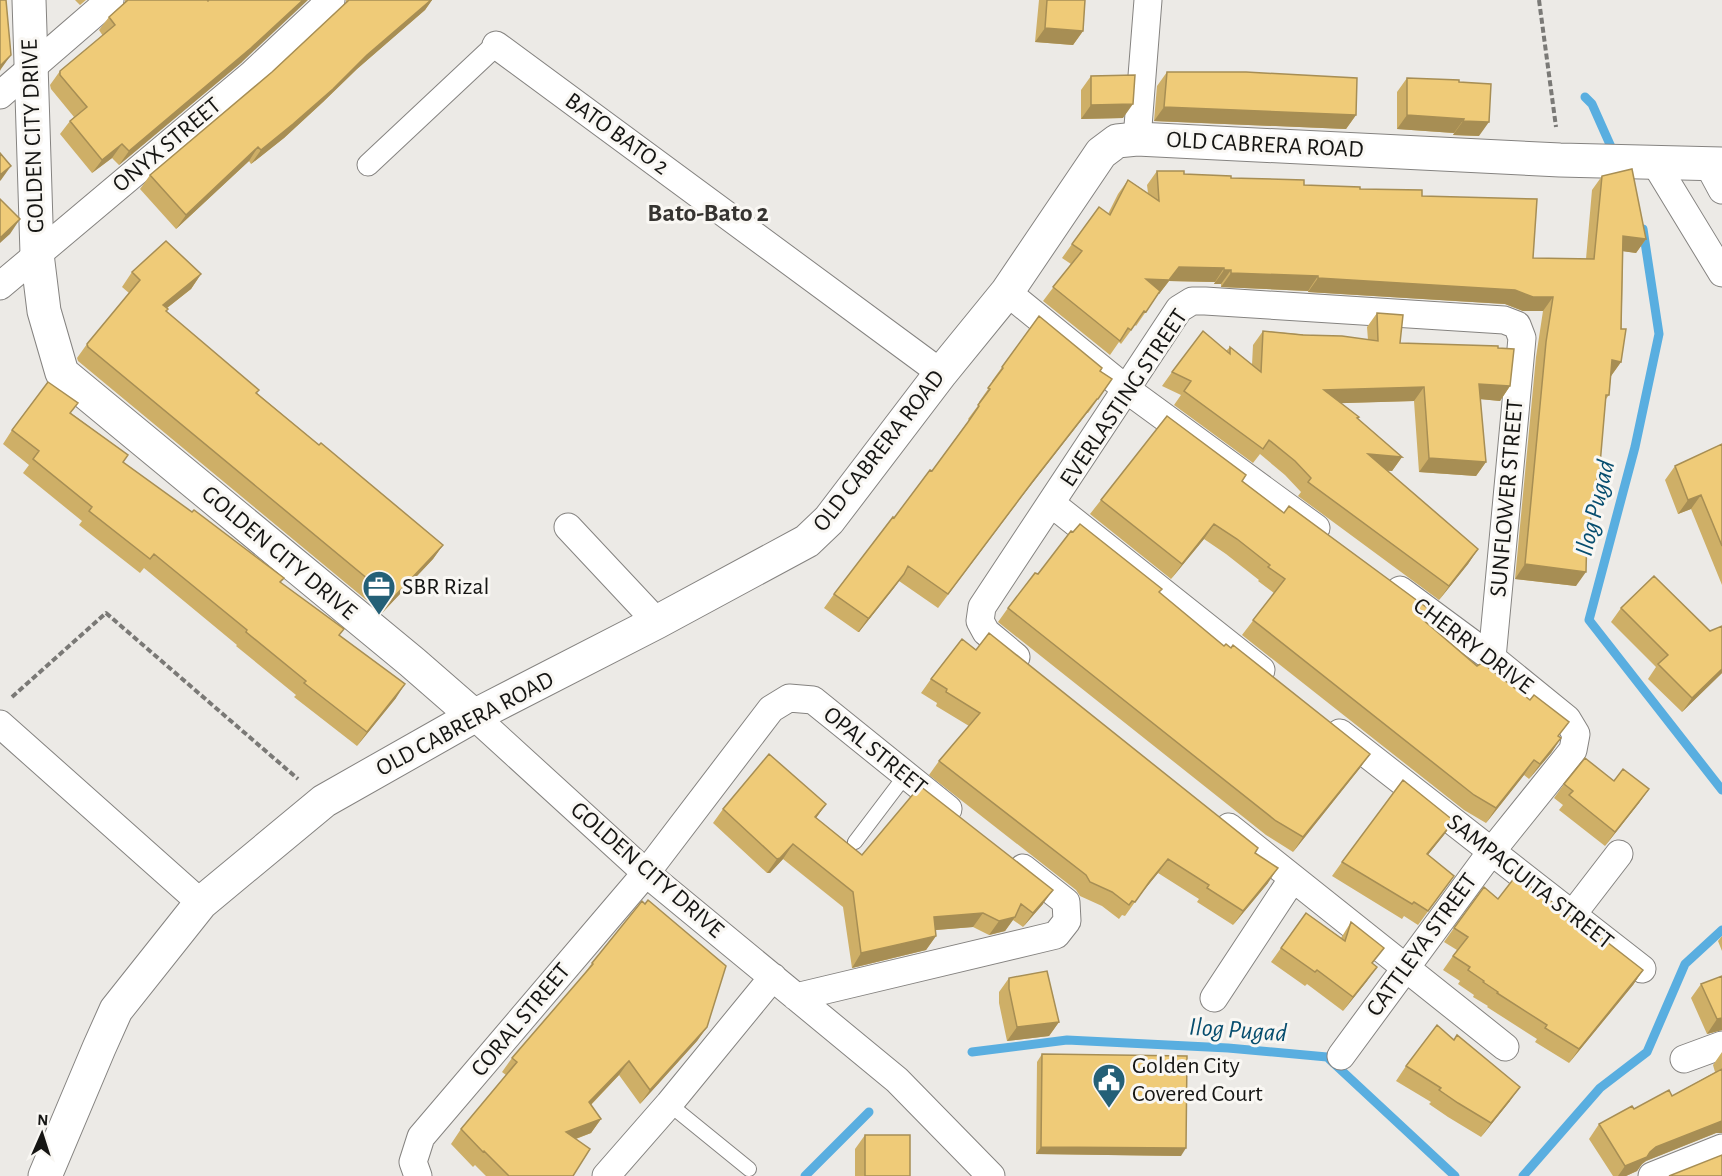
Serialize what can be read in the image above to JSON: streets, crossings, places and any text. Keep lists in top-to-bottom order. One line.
{"streets":{"street":["BATO BATO 2","GOLDEN CITY DRIVE","ONYX STREET","OLD CABRERA ROAD","EVERLASTING STREET","SUNFLOWER STREET","CHERRY DRIVE","OPAL STREET","SAMPAGUITA STREET","CATTLEYA STREET","CORAL STREET"]},"crossings":[["BATO BATO 2","OLD CABRERA ROAD"],["GOLDEN CITY DRIVE","ONYX STREET"],["GOLDEN CITY DRIVE","OLD CABRERA ROAD"],["GOLDEN CITY DRIVE","OPAL STREET"],["GOLDEN CITY DRIVE","CORAL STREET"],["EVERLASTING STREET","SUNFLOWER STREET"],["SUNFLOWER STREET","CHERRY DRIVE"],["CHERRY DRIVE","CATTLEYA STREET"],["OPAL STREET","CORAL STREET"],["SAMPAGUITA STREET","CATTLEYA STREET"]],"districts":["Bato-Bato 2"],"water":["Ilog Pugad"],"places":{"office":["SBR Rizal"],"public building":["Golden City Covered Court"]},"north":"top"}
